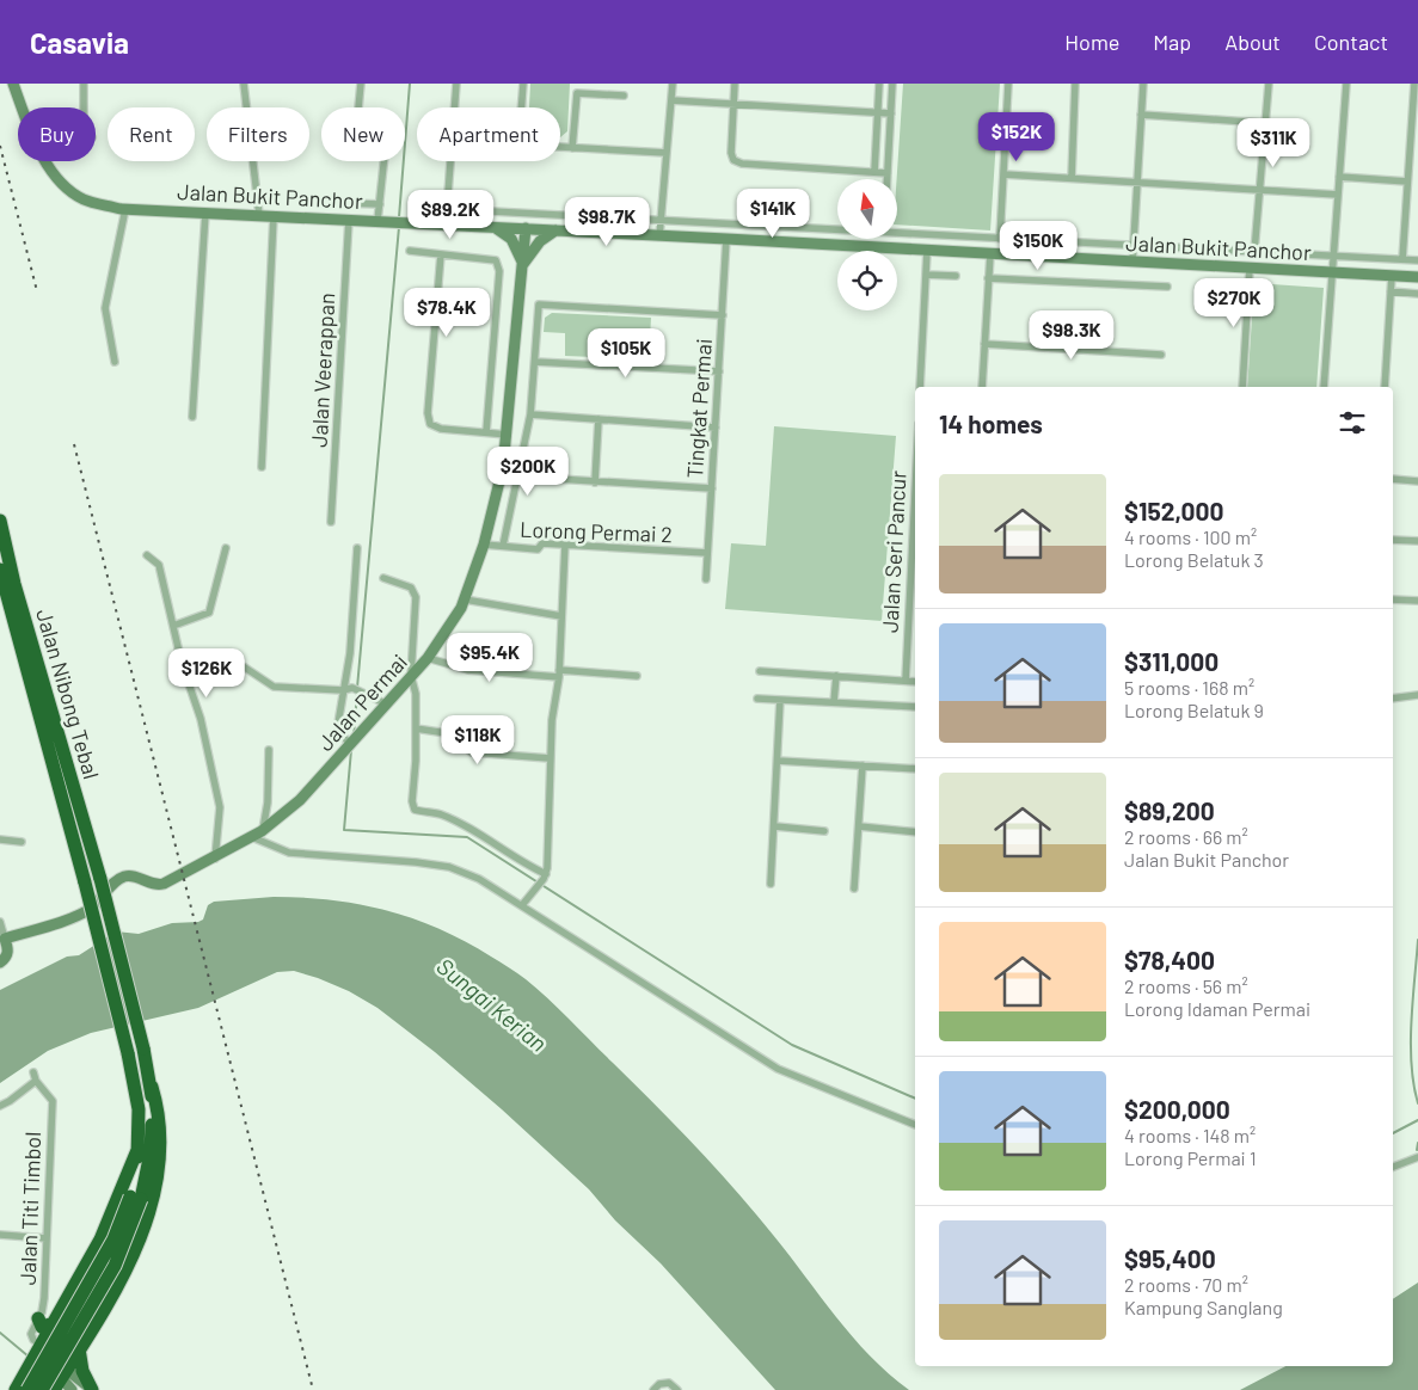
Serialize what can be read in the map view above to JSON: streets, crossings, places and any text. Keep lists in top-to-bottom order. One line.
{"streets":{"highway":["Jalan Nibong Tebal"],"main road":["Jalan Bukit Panchor","Jalan Permai"],"street":["Jalan Veerappan","Tingkat Permai","Lorong Permai 2","Jalan Seri Pancur","Jalan Titi Timbol"]},"crossings":[["Jalan Bukit Panchor","Jalan Veerappan"],["Jalan Bukit Panchor","Tingkat Permai"],["Jalan Bukit Panchor","Jalan Permai"],["Tingkat Permai","Lorong Permai 2"],["Lorong Permai 2","Jalan Permai"]],"water":["Sungai Kerian"],"north":"top","page":{"header":"Casavia","nav":["Home","Map","About","Contact"],"chip":["Buy","Rent","Filters","New","Apartment"],"price":["$152K","$311K","$141K","$89.2K","$98.7K","$150K","$270K","$78.4K","$98.3K","$105K","$200K","$95.4K","$126K","$118K"],"heading":"14 homes","list":[{"name":"$152,000","note":"4 rooms · 100 m² · Lorong Belatuk 3"},{"name":"$311,000","note":"5 rooms · 168 m² · Lorong Belatuk 9"},{"name":"$89,200","note":"2 rooms · 66 m² · Jalan Bukit Panchor"},{"name":"$78,400","note":"2 rooms · 56 m² · Lorong Idaman Permai"},{"name":"$200,000","note":"4 rooms · 148 m² · Lorong Permai 1"},{"name":"$95,400","note":"2 rooms · 70 m² · Kampung Sanglang"}]}}
